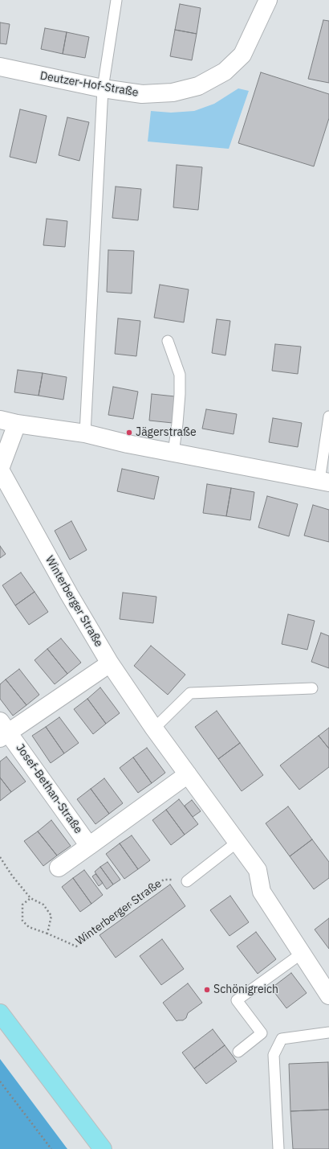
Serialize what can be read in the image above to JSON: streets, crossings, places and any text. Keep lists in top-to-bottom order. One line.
{"streets":{"street":["Deutzer-Hof-Straße","Winterberger Straße","Josef-Bethan-Straße"]},"crossings":[["Winterberger Straße","Josef-Bethan-Straße"]],"places":["Jägerstraße","Schönigreich"]}
